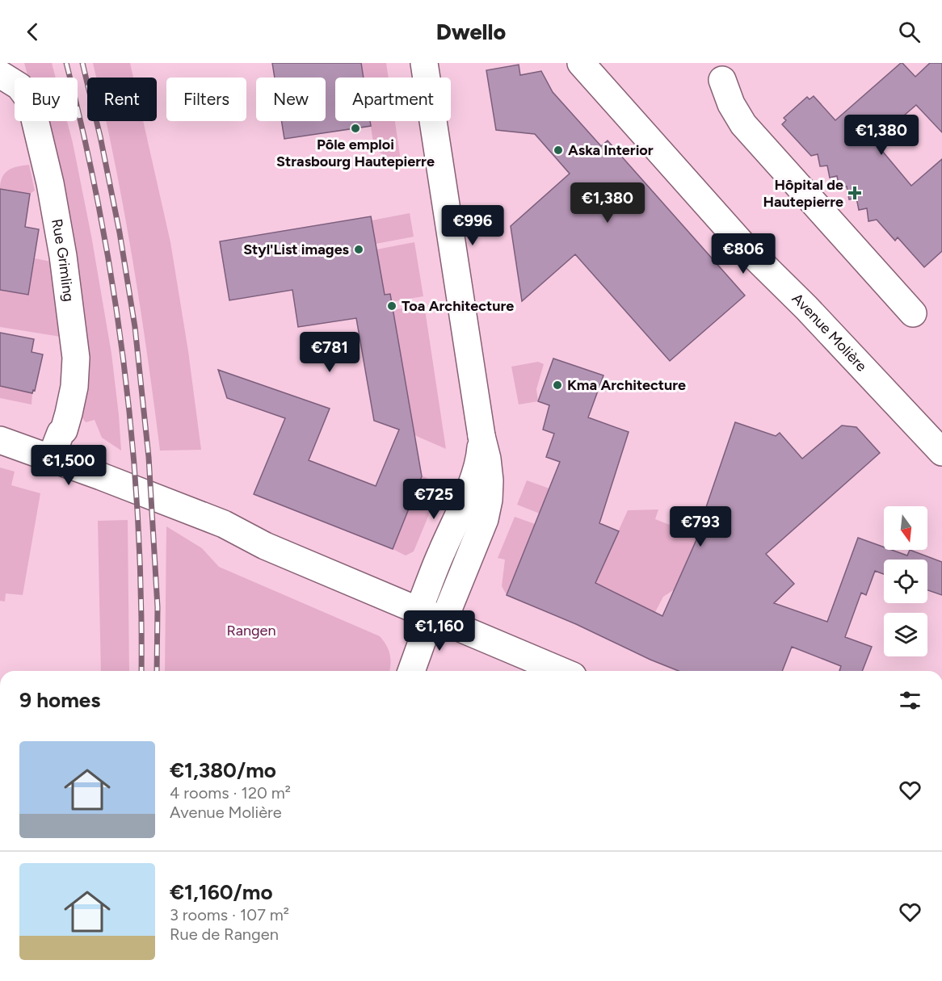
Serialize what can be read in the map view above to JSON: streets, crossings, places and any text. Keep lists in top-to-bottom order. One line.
{"streets":{"street":["Rue Grimling","Avenue Molière"]},"parks":["Rangen"],"places":{"other":["Pôle emploi Strasbourg Hautepierre","Aska Interior","Styl'List images","Toa Architecture","Kma Architecture"],"health":["Hôpital de Hautepierre"]},"north":"bottom","page":{"header":"Dwello","chip":["Buy","Rent","Filters","New","Apartment"],"price":["€1,380","€1,380","€996","€806","€781","€1,500","€725","€793","€1,160"],"heading":"9 homes","list":[{"name":"€1,380/mo","note":"4 rooms · 120 m² · Avenue Molière"},{"name":"€1,160/mo","note":"3 rooms · 107 m² · Rue de Rangen"}]}}
